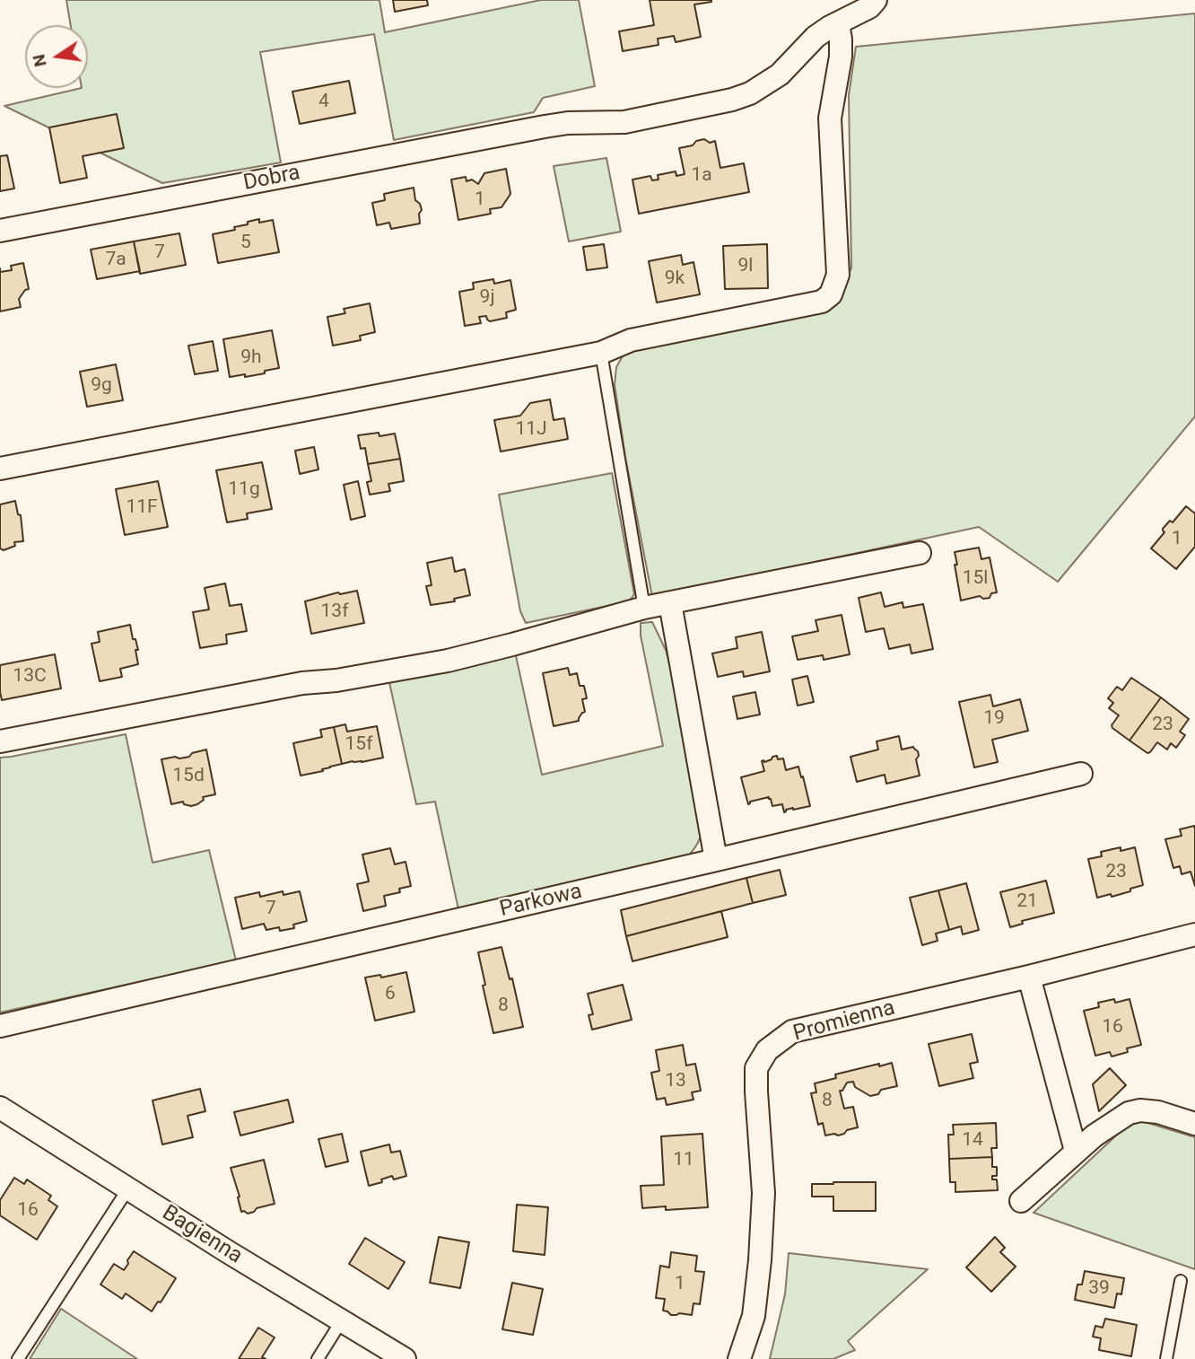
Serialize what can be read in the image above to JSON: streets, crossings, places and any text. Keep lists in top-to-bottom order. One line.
{"streets":{"street":["Dobra","Parkowa","Promienna","Bagienna"]},"house_numbers":["4","1a","1","5","7","7a","9l","9k","9j","9h","9g","11J","11g","11F","1","15l","13f","13C","19","23","15f","15d","23","21","7","6","8","16","13","8","14","11","16","1","39"],"north":"left"}
